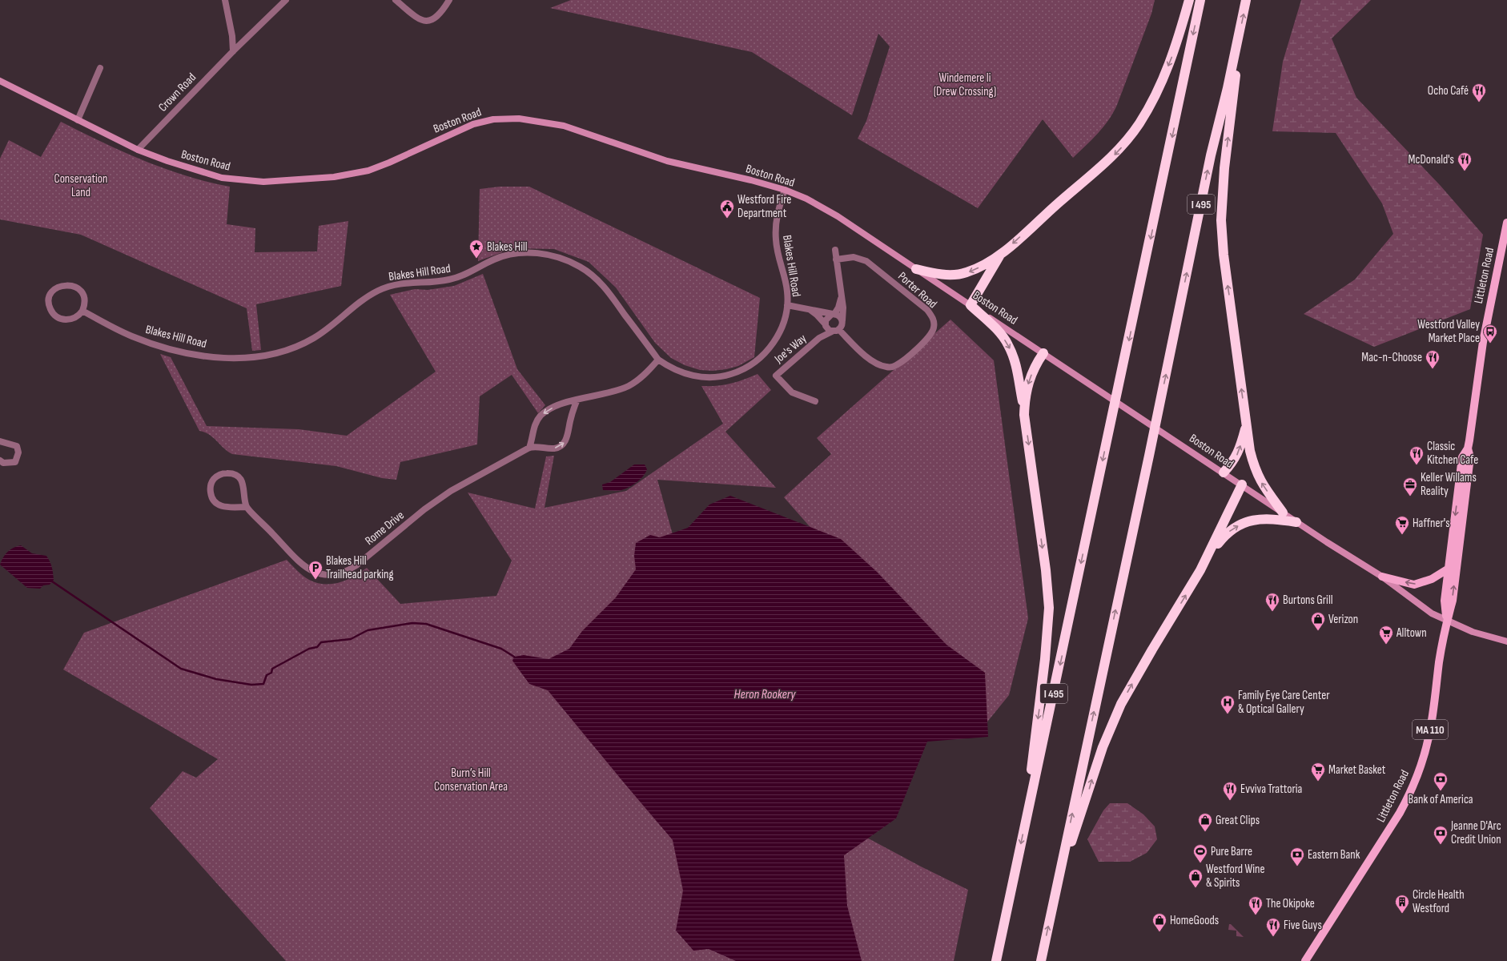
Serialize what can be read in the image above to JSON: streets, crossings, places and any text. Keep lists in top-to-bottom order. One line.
{"streets":{"highway":["I 495"],"main road":["Boston Road","Littleton Road","MA 110"],"street":["Crown Road","Blakes Hill Road","Porter Road","Joe's Way","Rome Drive"]},"crossings":[["Crown Road","Boston Road"],["Boston Road","Blakes Hill Road"],["Boston Road","Littleton Road"],["Porter Road","Joe's Way"]],"water":["Heron Rookery"],"parks":["Windemere Ii (Drew Crossing)","Conservation Land","Burn’s Hill Conservation Area"],"places":{"restaurant":["Ocho Café","McDonald's","Mac-n-Choose","Classic Kitchen Cafe","Burtons Grill","Evviva Trattoria","The Okipoke","Five Guys"],"public building":["Westford Fire Department"],"place":["Blakes Hill"],"bus stop":["Westford Valley Market Place"],"office":["Keller Willams Reality"],"supermarket":["Haffner's","Alltown","Market Basket"],"parking":["Blakes Hill Trailhead parking"],"shop":["Verizon","Great Clips","Westford Wine & Spirits","HomeGoods"],"hospital":["Family Eye Care Center & Optical Gallery"],"bank":["Bank of America","Jeanne D'Arc Credit Union","Eastern Bank"],"sports":["Pure Barre"],"building":["Circle Health Westford"]}}
